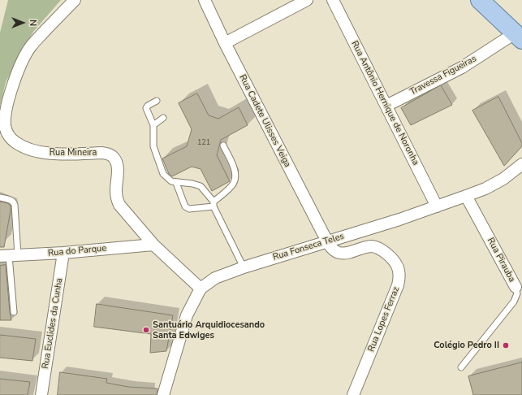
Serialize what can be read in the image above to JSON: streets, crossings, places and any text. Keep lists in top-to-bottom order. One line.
{"streets":{"street":["Travessa Figueiras","Rua Antônio Hernique de Noronha","Rua Cadete Ulisses Veiga","Rua Mineira","Rua Fonseca Teles","Rua do Parque","Rua Pirauba","Rua Lopes Ferraz","Rua Euclides da Cunha"]},"crossings":[["Travessa Figueiras","Rua Antônio Hernique de Noronha"],["Rua Antônio Hernique de Noronha","Rua Fonseca Teles"],["Rua Cadete Ulisses Veiga","Rua Fonseca Teles"],["Rua Cadete Ulisses Veiga","Rua Lopes Ferraz"],["Rua Mineira","Rua Fonseca Teles"],["Rua Mineira","Rua do Parque"],["Rua Fonseca Teles","Rua Pirauba"],["Rua Fonseca Teles","Rua Lopes Ferraz"],["Rua do Parque","Rua Euclides da Cunha"]],"places":["Santuário Arquidiocesando Santa Edwiges","Colégio Pedro II"],"house_numbers":["121"],"north":"right"}
